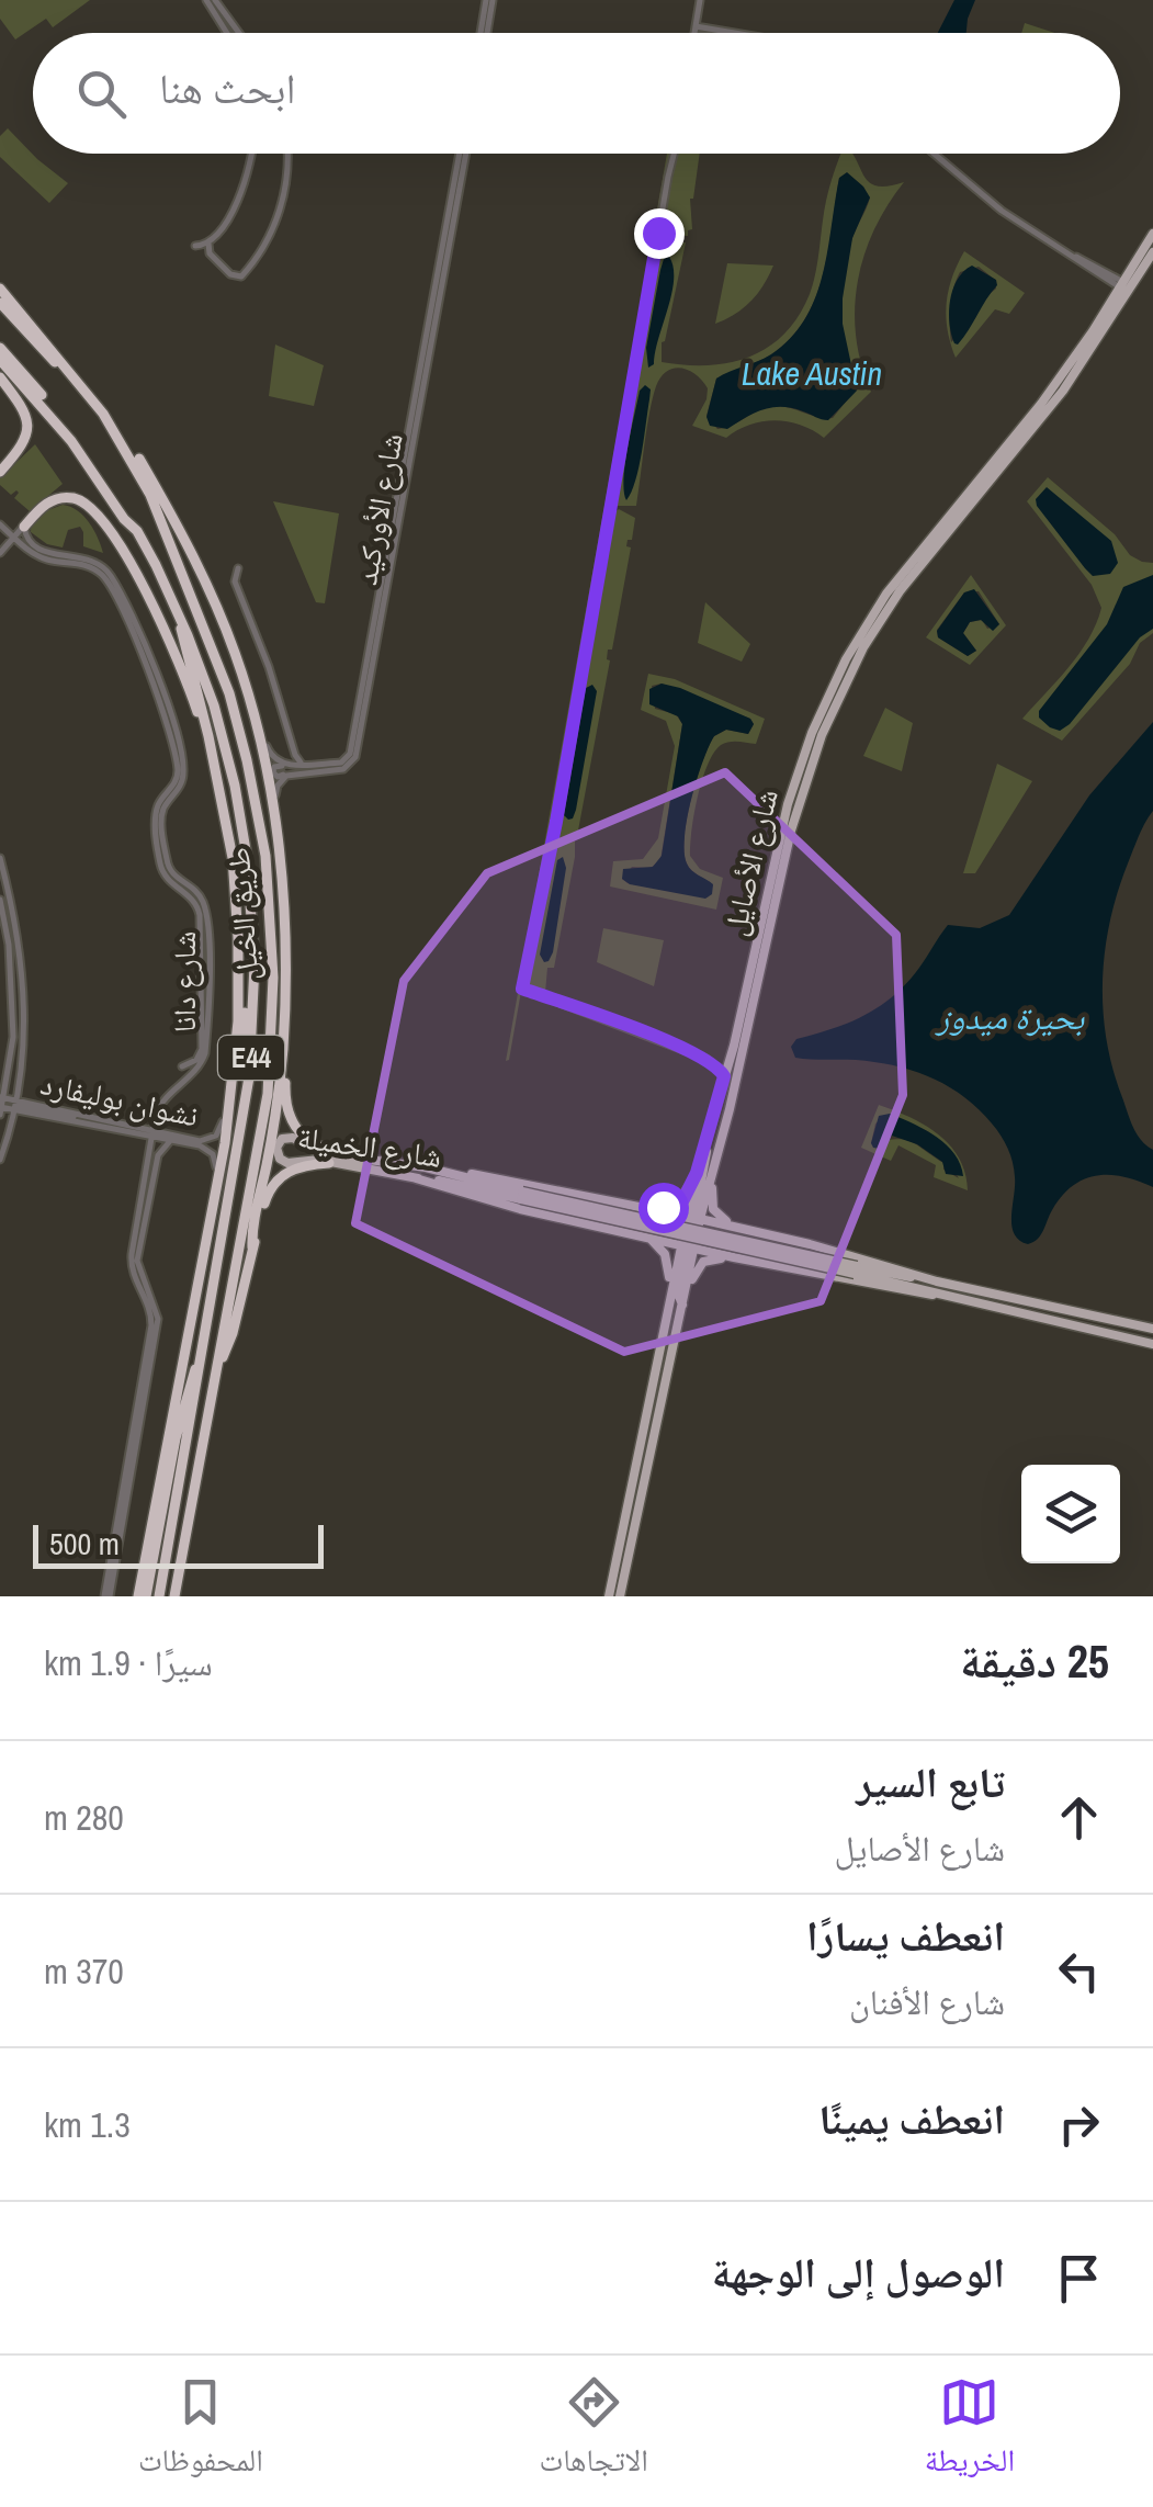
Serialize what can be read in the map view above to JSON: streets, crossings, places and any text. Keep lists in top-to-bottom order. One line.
{"streets":{"highway":["طريق الخيل","E44"],"main road":["شارع الأصايل","شارع الخميلة"],"street":["شارع الأوركيد","شارع دانا","نشوان بوليفارد"]},"crossings":[["شارع دانا","نشوان بوليفارد"]],"water":["Lake Austin","بحيرة ميدوز"],"scale_bar":"500 m","page":{"search":"ابحث هنا","scale":"500 m","heading":["25 دقيقة","سيرًا · 1.9 km"],"list":[["تابع السير","شارع الأصايل","280 m"],["انعطف يسارًا","شارع الأفنان","370 m"],["انعطف يمينًا","1.3 km"],"الوصول إلى الوجهة"],"nav":["الخريطة","الاتجاهات","المحفوظات"]}}
